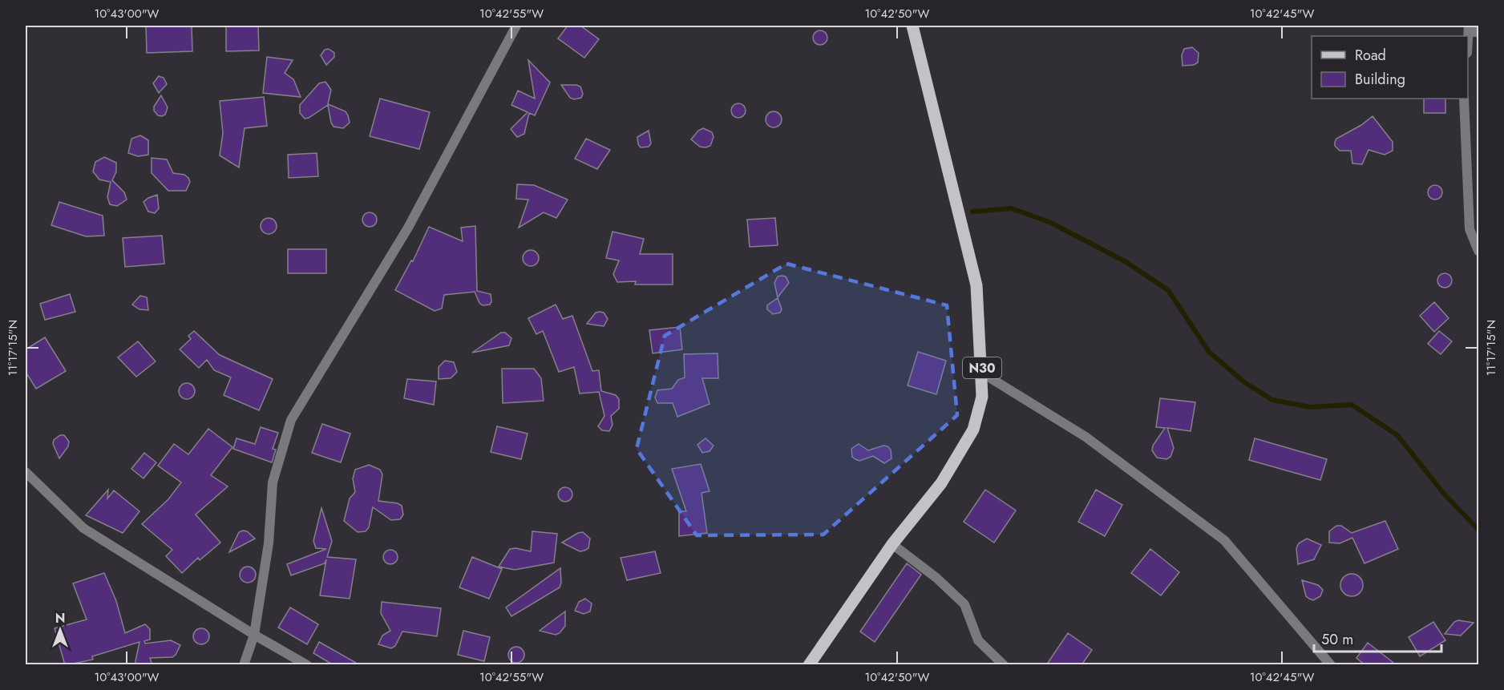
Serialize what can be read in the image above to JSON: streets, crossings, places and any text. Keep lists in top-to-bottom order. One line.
{"streets":{"main road":["N30"]},"legend":["Road","Building"],"scale_bar":"50 m","north":"top","coordinates":["10°43'00\"W","10°42'55\"W","10°42'50\"W","10°42'45\"W","11°17'15\"N"]}
